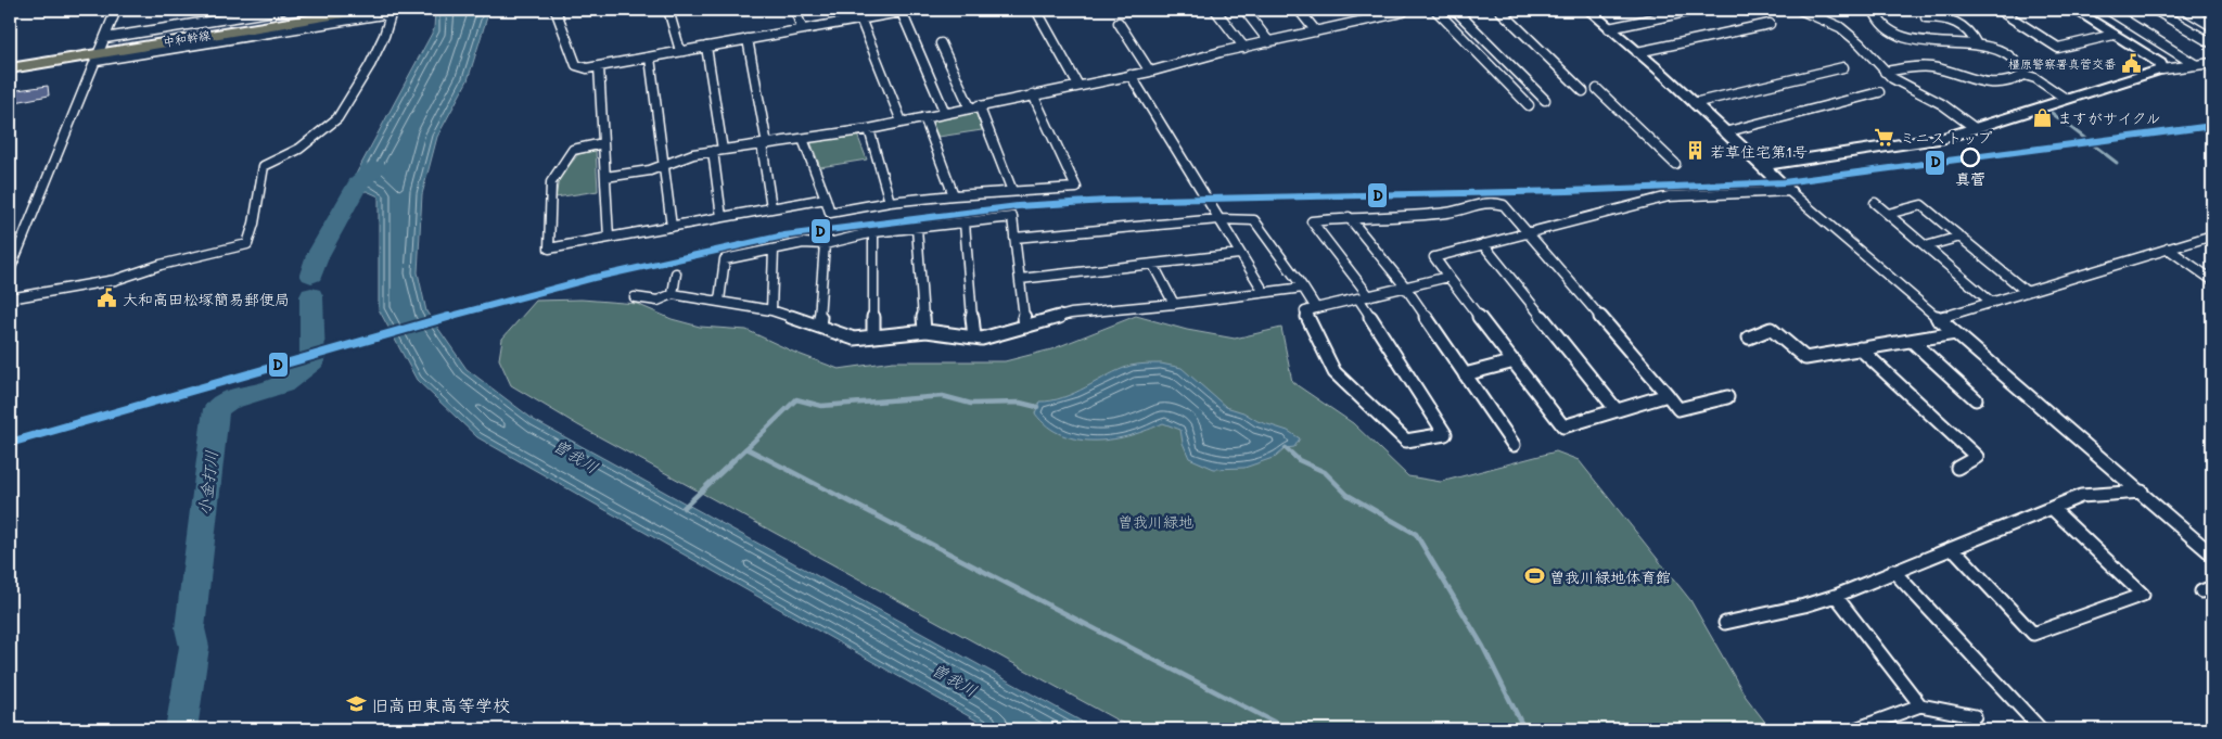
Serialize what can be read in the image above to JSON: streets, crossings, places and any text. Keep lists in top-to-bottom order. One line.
{"streets":{"main road":["中和幹線"]},"water":["曽我川","小金打川"],"parks":["曽我川緑地"],"places":{"public building":["橿原警察署真菅交番","大和高田松塚簡易郵便局"],"shop":["ますがサイクル"],"supermarket":["ミニストップ"],"building":["若草住宅第1号"],"other":["真菅"],"sports":["曽我川緑地体育館"],"school or university":["旧高田東高等学校"]},"lines":["transit line D"]}
